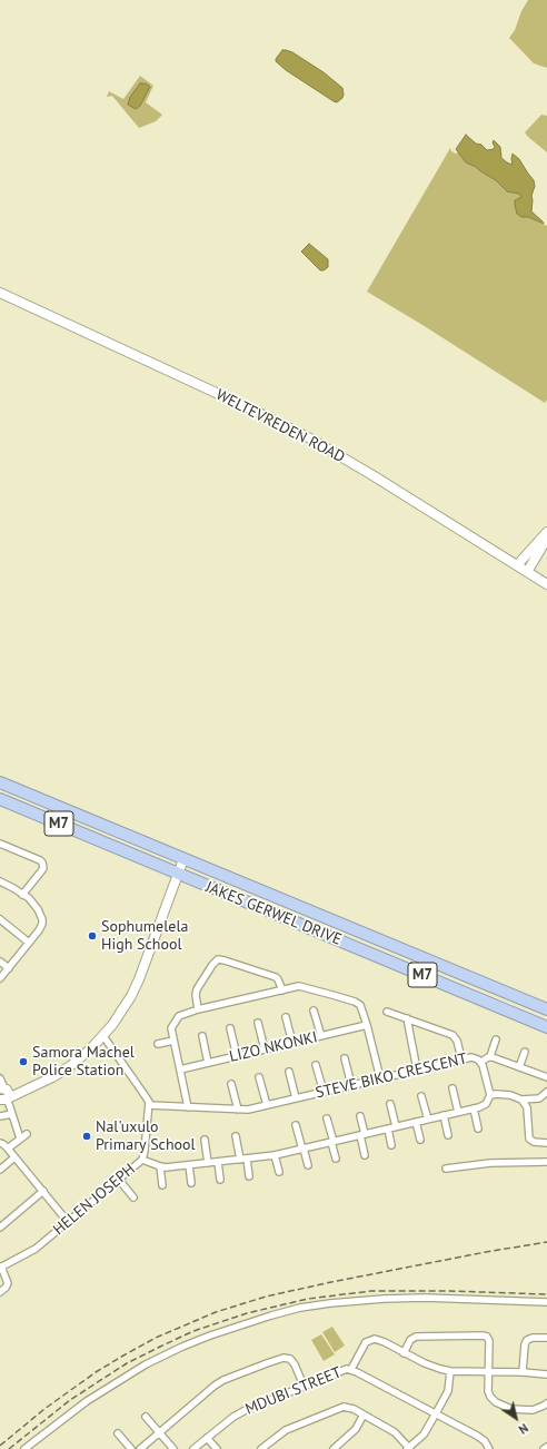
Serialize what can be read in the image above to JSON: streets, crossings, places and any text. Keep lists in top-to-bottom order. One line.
{"streets":{"highway":["M7","JAKES GERWEL DRIVE"],"street":["WELTEVREDEN ROAD","LIZO NKONKI","STEVE BIKO CRESCENT","HELEN JOSEPH","MDUBI STREET"]},"crossings":[["STEVE BIKO CRESCENT","HELEN JOSEPH"]],"places":["Sophumelela High School","Samora Machel Police Station","Nal'uxulo Primary School"],"north":"bottom right"}
